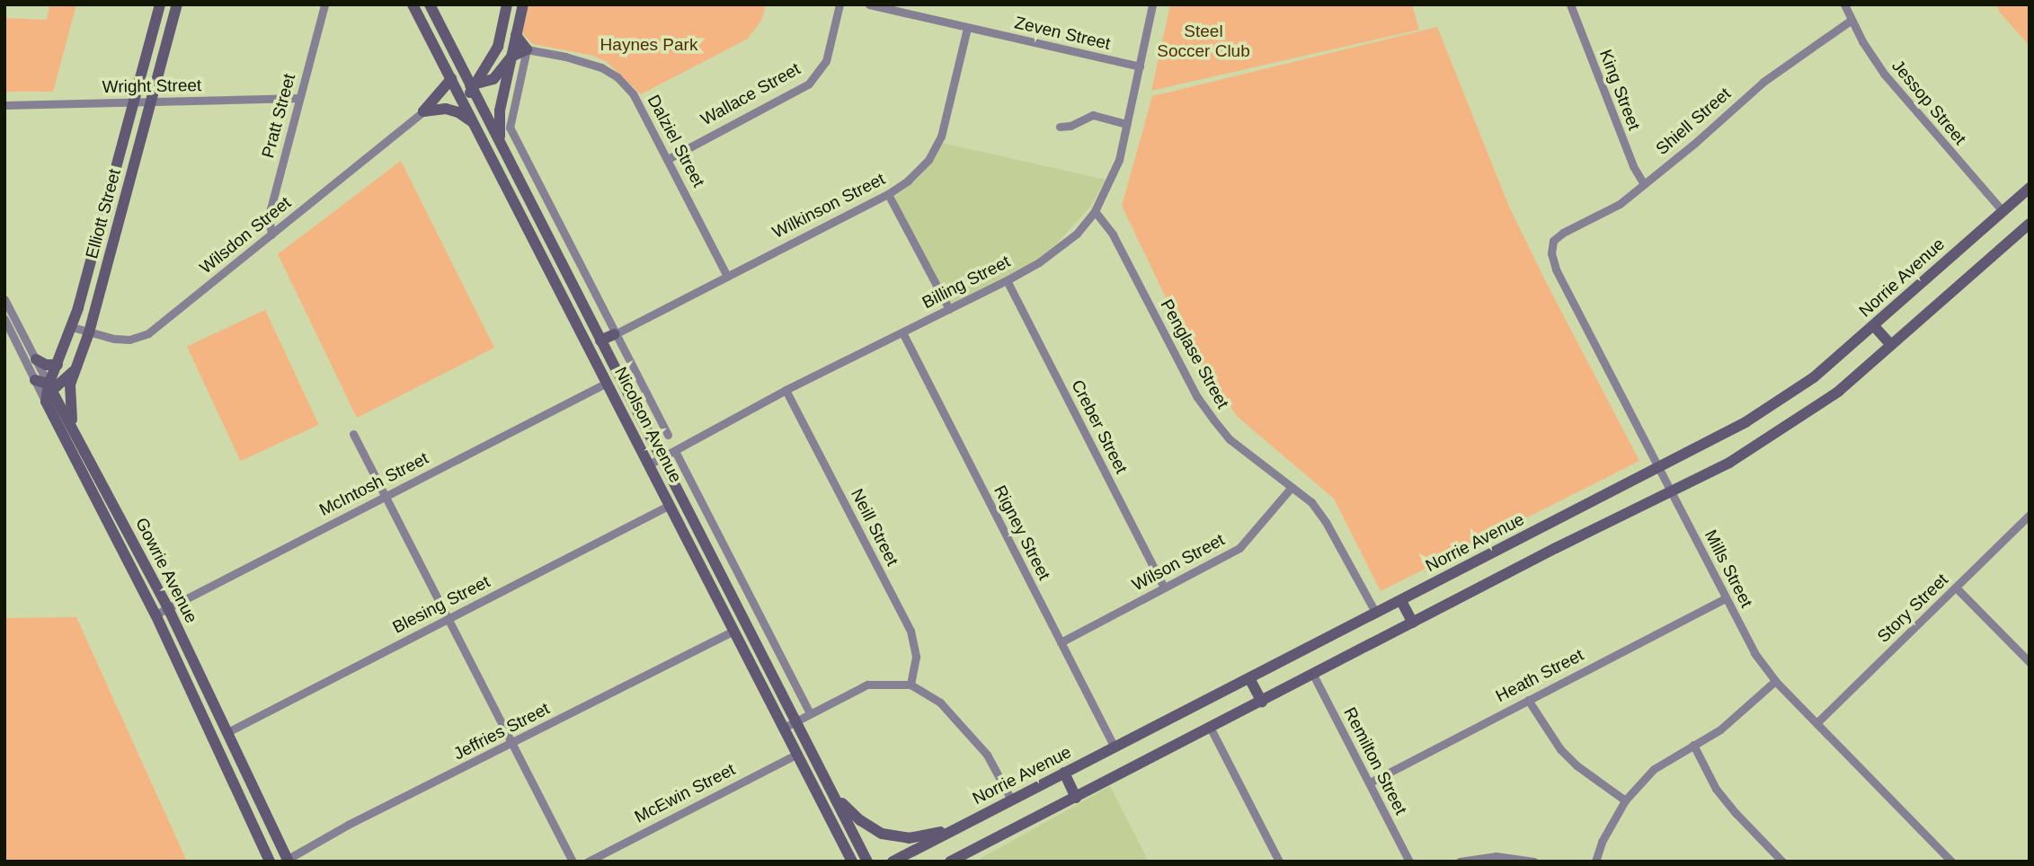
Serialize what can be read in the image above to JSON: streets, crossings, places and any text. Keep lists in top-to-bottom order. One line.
{"streets":{"main road":["Elliott Street","Norrie Avenue","Nicolson Avenue","Gowrie Avenue"],"street":["Zeven Street","Wright Street","King Street","Wallace Street","Jessop Street","Pratt Street","Shiell Street","Dalziel Street","Wilkinson Street","Wilsdon Street","Billing Street","Penglase Street","Creber Street","McIntosh Street","Neill Street","Rigney Street","Wilson Street","Mills Street","Blesing Street","Story Street","Heath Street","Jeffries Street","Remilton Street","McEwin Street"]},"crossings":[["Zeven Street","Wilkinson Street"],["Zeven Street","Billing Street"],["Wright Street","Pratt Street"],["Wright Street","Elliott Street"],["King Street","Shiell Street"],["Wallace Street","Dalziel Street"],["Jessop Street","Shiell Street"],["Jessop Street","Norrie Avenue"],["Pratt Street","Wilsdon Street"],["Shiell Street","Mills Street"],["Dalziel Street","Wilkinson Street"],["Dalziel Street","Nicolson Avenue"],["Wilkinson Street","Nicolson Avenue"],["Elliott Street","Wilsdon Street"],["Elliott Street","Gowrie Avenue"],["Norrie Avenue","Penglase Street"],["Norrie Avenue","Rigney Street"],["Norrie Avenue","Mills Street"],["Billing Street","Penglase Street"],["Billing Street","Nicolson Avenue"],["Billing Street","Creber Street"],["Billing Street","Neill Street"],["Billing Street","Rigney Street"],["Penglase Street","Wilson Street"],["Nicolson Avenue","McIntosh Street"],["Nicolson Avenue","Blesing Street"],["Nicolson Avenue","Jeffries Street"],["Nicolson Avenue","McEwin Street"],["Creber Street","Wilson Street"],["McIntosh Street","Gowrie Avenue"],["Rigney Street","Wilson Street"],["Mills Street","Story Street"],["Mills Street","Heath Street"],["Gowrie Avenue","Blesing Street"],["Gowrie Avenue","Jeffries Street"],["Heath Street","Remilton Street"]],"parks":["Steel Soccer Club","Haynes Park"]}
